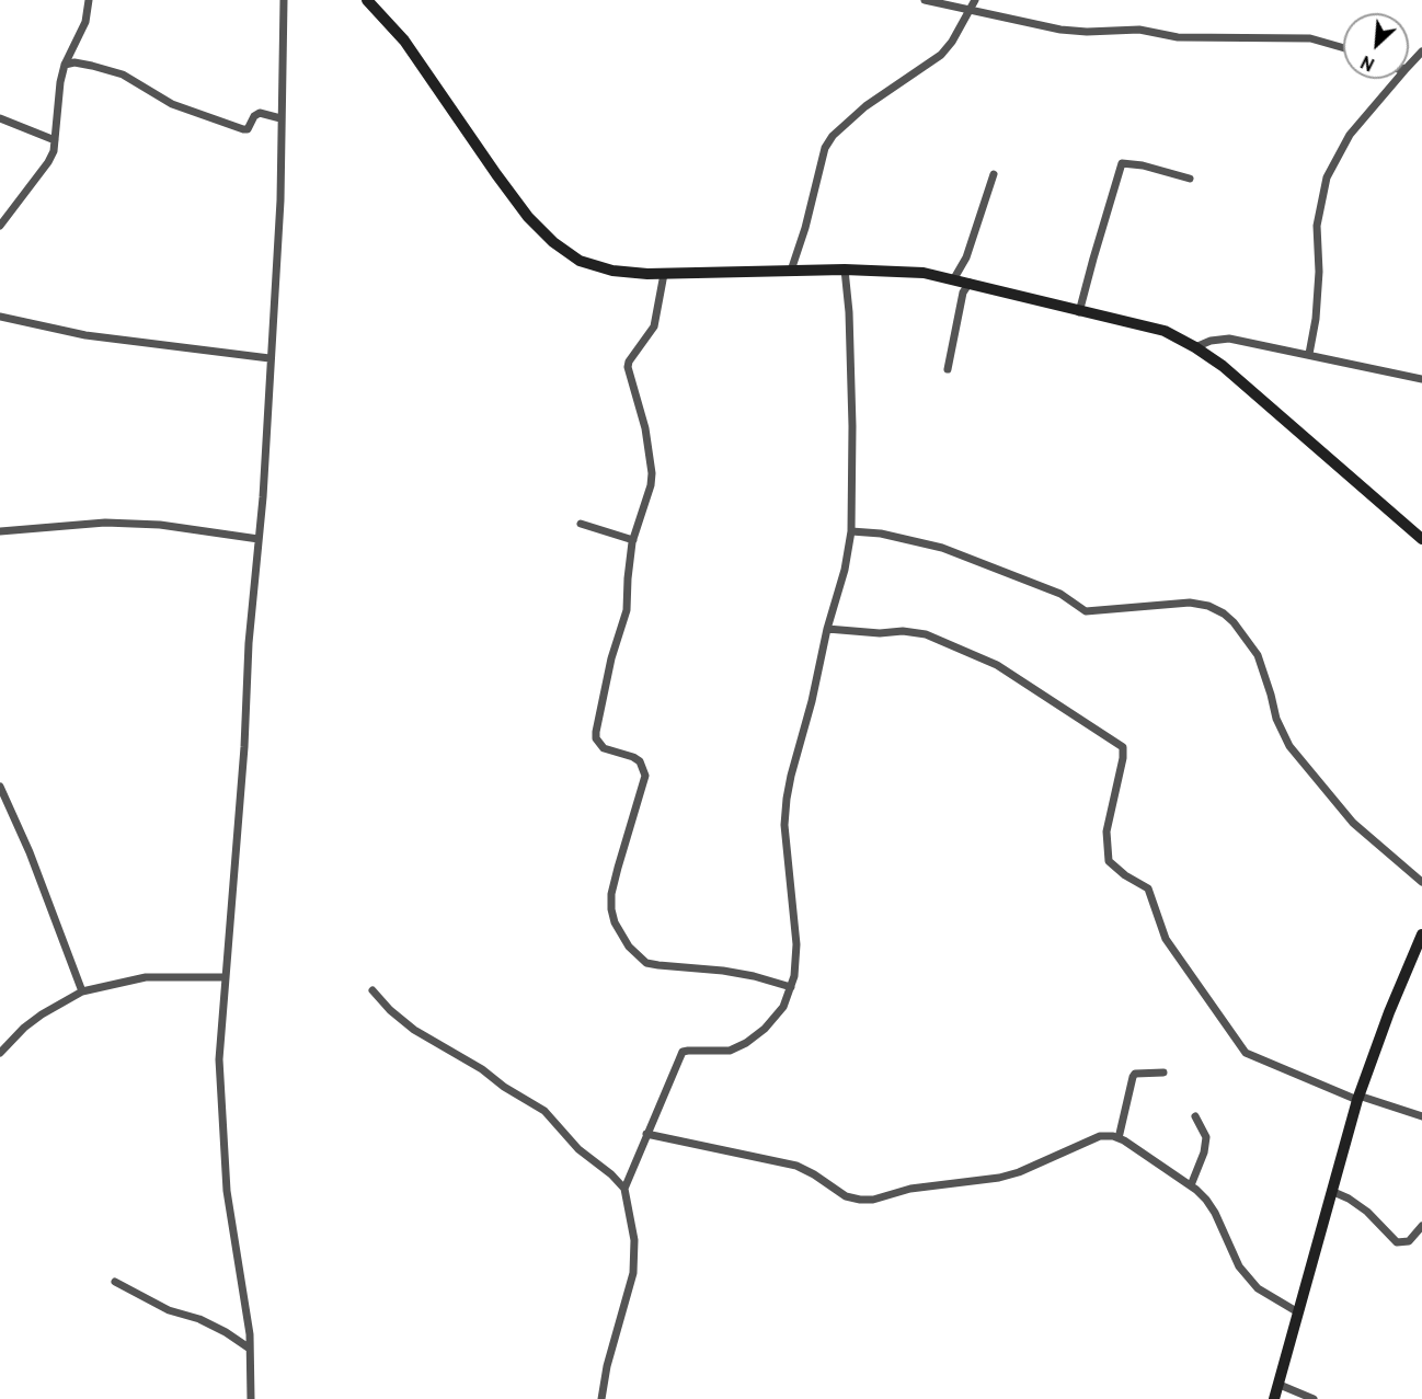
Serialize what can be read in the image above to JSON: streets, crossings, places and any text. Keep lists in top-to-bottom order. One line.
{"north":"bottom left"}
